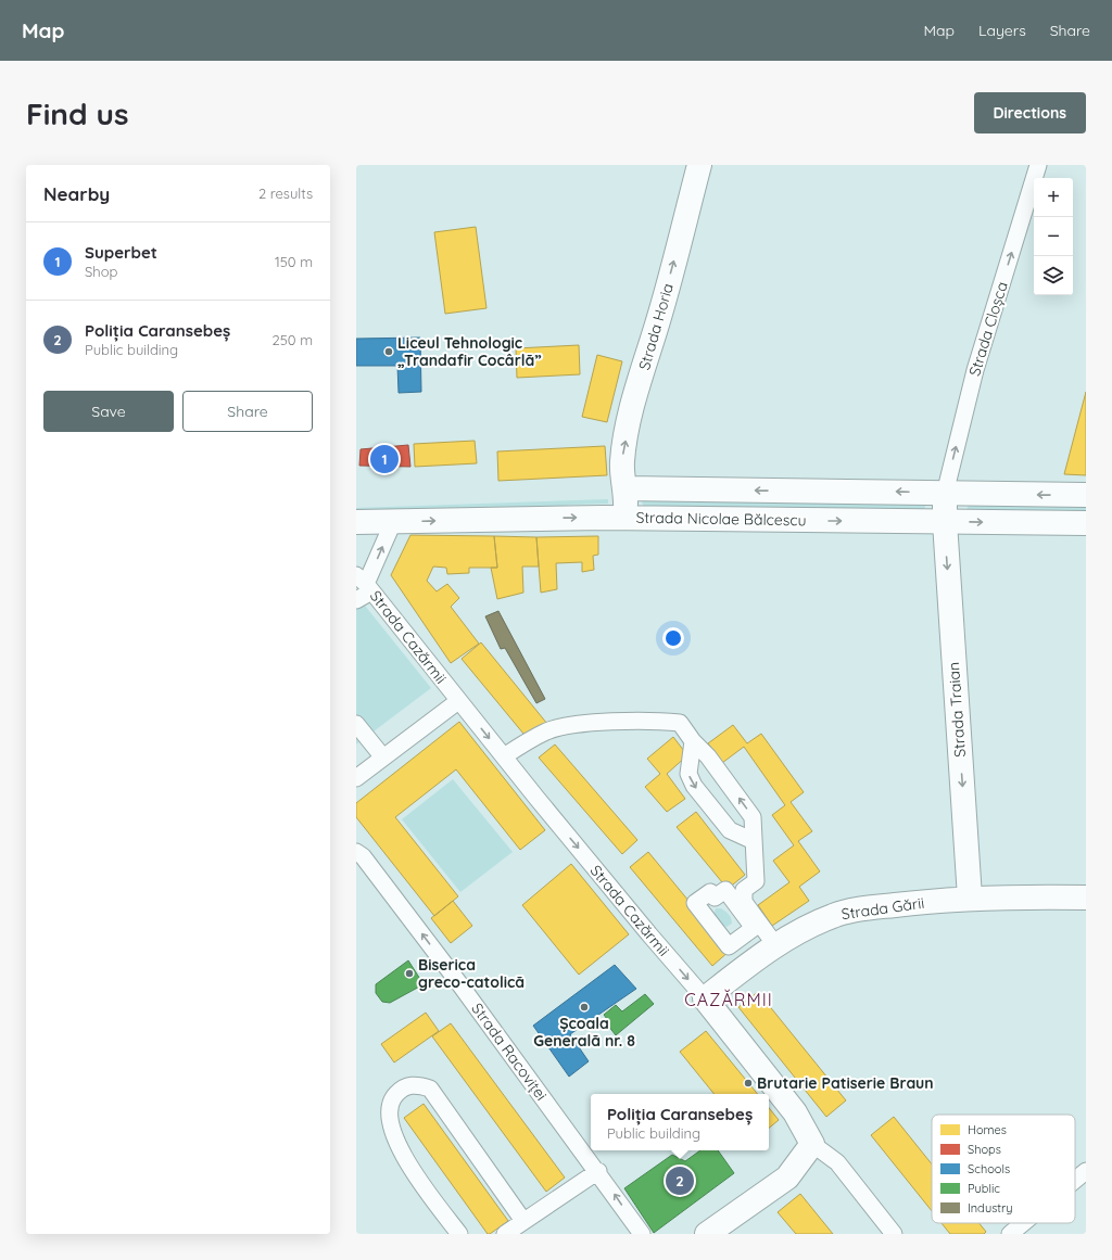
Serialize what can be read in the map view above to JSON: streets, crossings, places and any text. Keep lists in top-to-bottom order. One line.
{"streets":{"main road":["Strada Horia","Strada Nicolae Bălcescu","Strada Cazărmii","Strada Traian","Strada Gării"],"street":["Strada Cloșca","Strada Racoviței"]},"crossings":[["Strada Horia","Strada Nicolae Bălcescu"],["Strada Cloșca","Strada Nicolae Bălcescu"],["Strada Cloșca","Strada Traian"],["Strada Nicolae Bălcescu","Strada Cazărmii"],["Strada Nicolae Bălcescu","Strada Traian"],["Strada Cazărmii","Strada Gării"],["Strada Traian","Strada Gării"]],"one_way":["Strada Horia","Strada Cloșca","Strada Traian","Strada Racoviței"],"districts":["CAZĂRMII"],"places":["Liceul Tehnologic „Trandafir Cocârlă”","Biserica greco-catolică","Școala Generală nr. 8","Brutarie Patiserie Braun"],"legend":["Homes","Shops","Schools","Public","Industry"],"page":{"header":"Map","nav":["Map","Layers","Share"],"buttons":["Directions",["Save","Share"]],"title":"Find us","heading":["Nearby","2 results"],"map_buttons":["+","−"],"list":[{"mark":"1","name":"Superbet","note":"Shop","value":"150 m"},{"mark":"2","name":"Poliția Caransebeș","note":"Public building","value":"250 m"}],"pins":["1","2"],"popup":["Poliția Caransebeș","Public building"]}}
